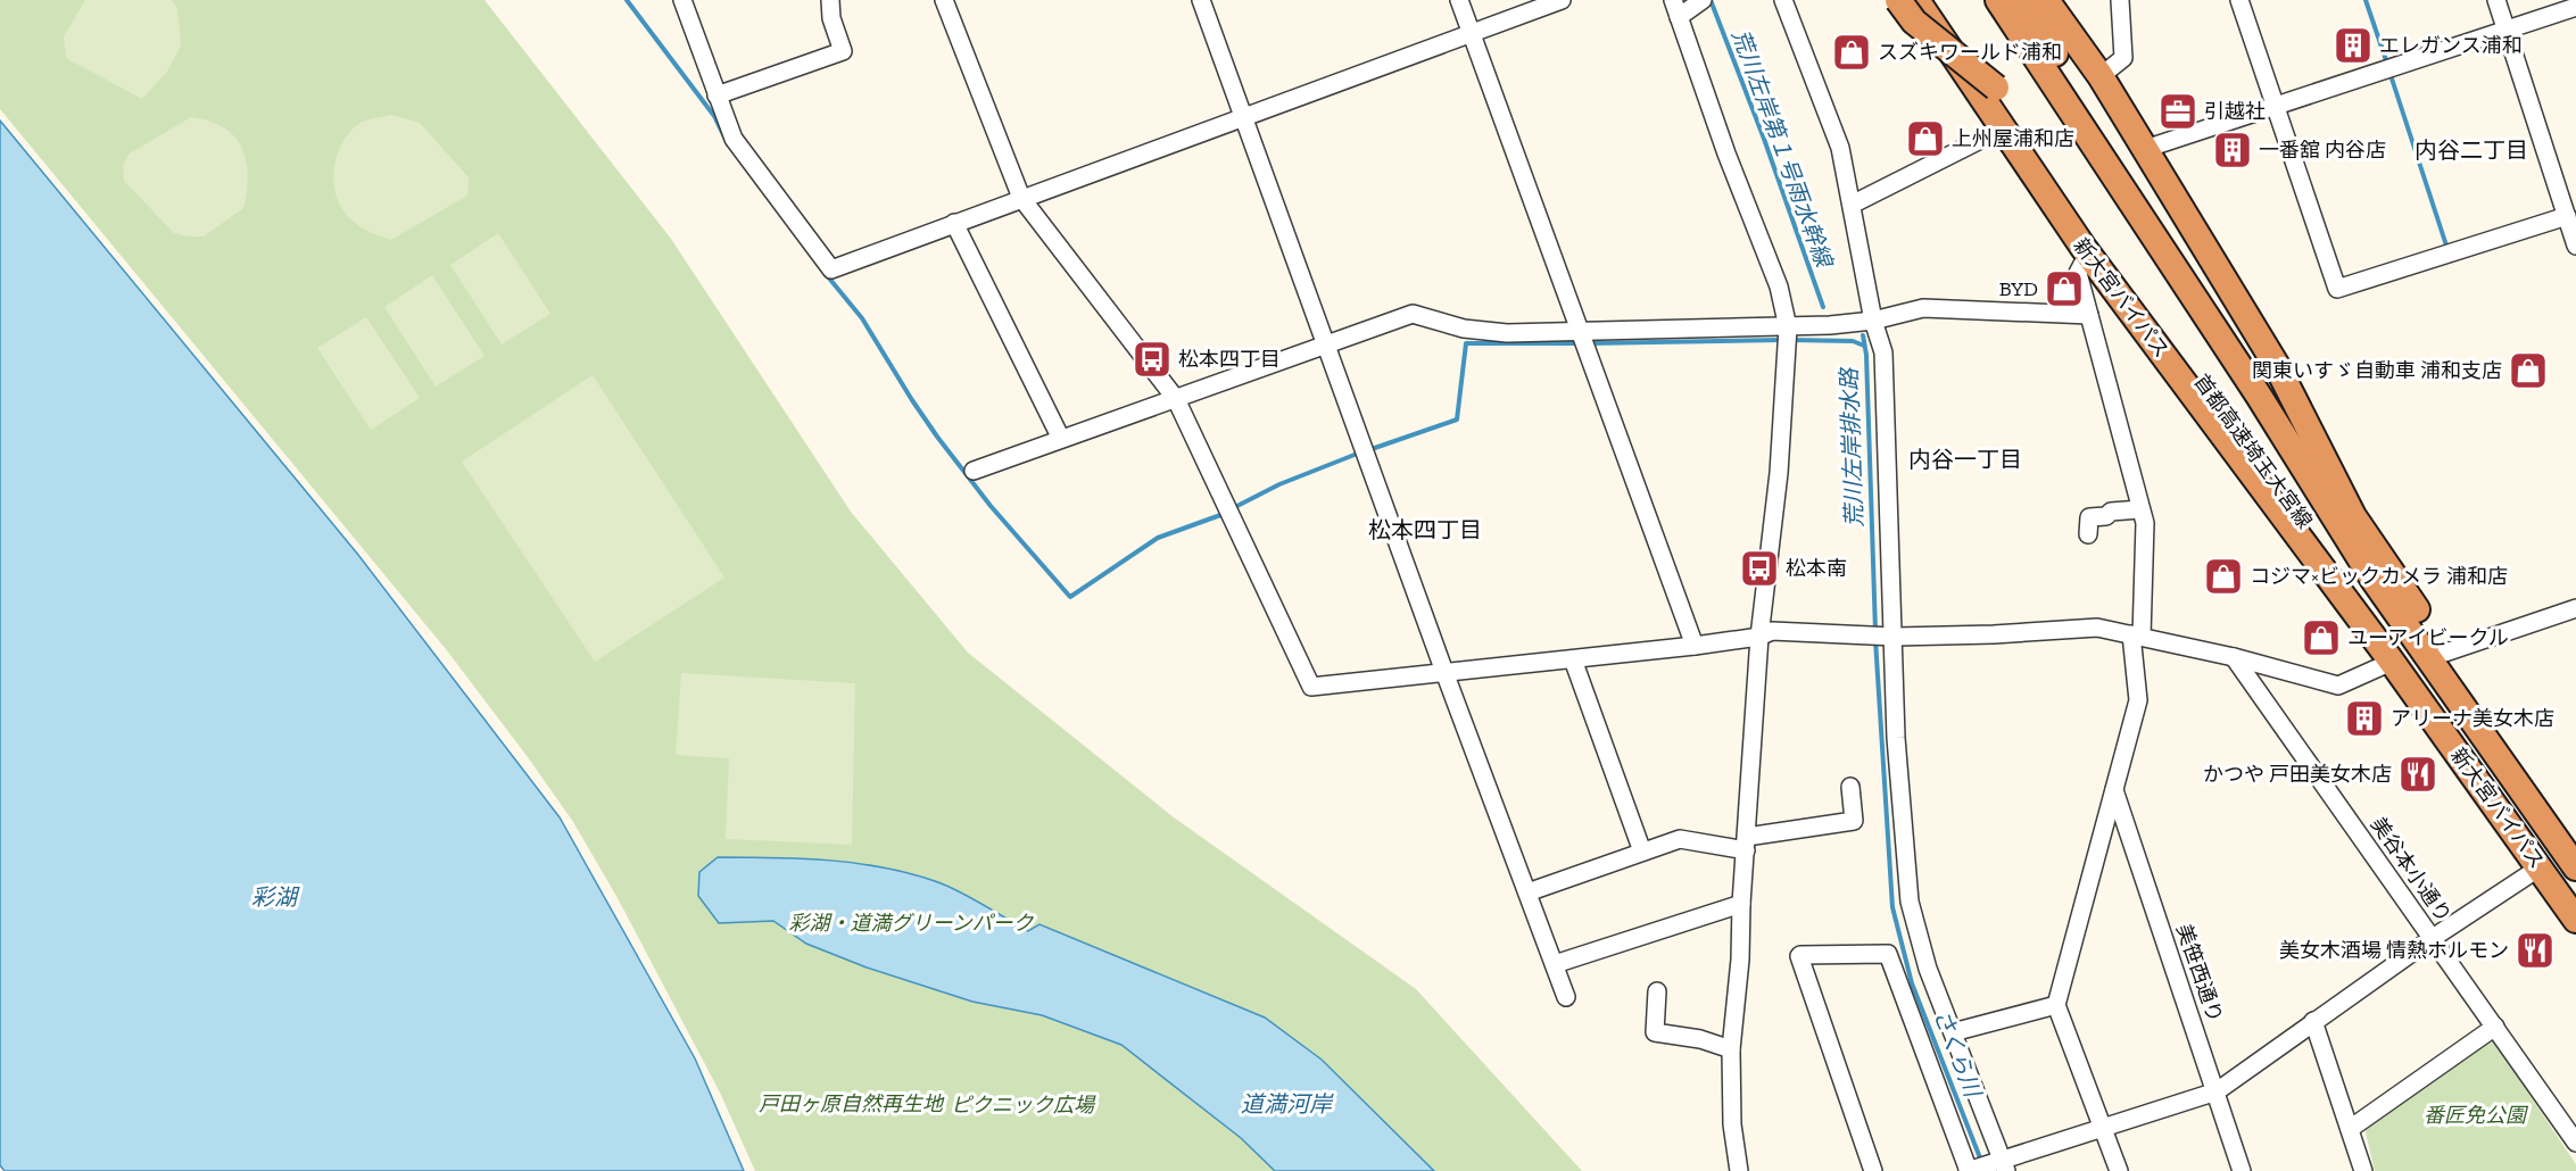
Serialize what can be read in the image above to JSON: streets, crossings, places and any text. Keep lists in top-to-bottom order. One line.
{"streets":{"highway":["新大宮バイパス","首都高速埼玉大宮線"],"street":["美谷本小通り","美笹西通り"]},"districts":["内谷二丁目","内谷一丁目","松本四丁目"],"water":["荒川左岸第１号雨水幹線","荒川左岸排水路","彩湖","さくら川","道満河岸"],"parks":["彩湖・道満グリーンパーク","戸田ヶ原自然再生地","ピクニック広場","番匠免公園"],"places":{"building":["エレガンス浦和","一番舘 内谷店","アリーナ美女木店"],"shop":["スズキワールド浦和","上州屋浦和店","BYD","関東いすゞ自動車 浦和支店","コジマ×ビックカメラ 浦和店","ユーアイビークル"],"office":["引越社"],"bus stop":["松本四丁目","松本南"],"restaurant":["かつや 戸田美女木店","美女木酒場 情熱ホルモン"]}}
